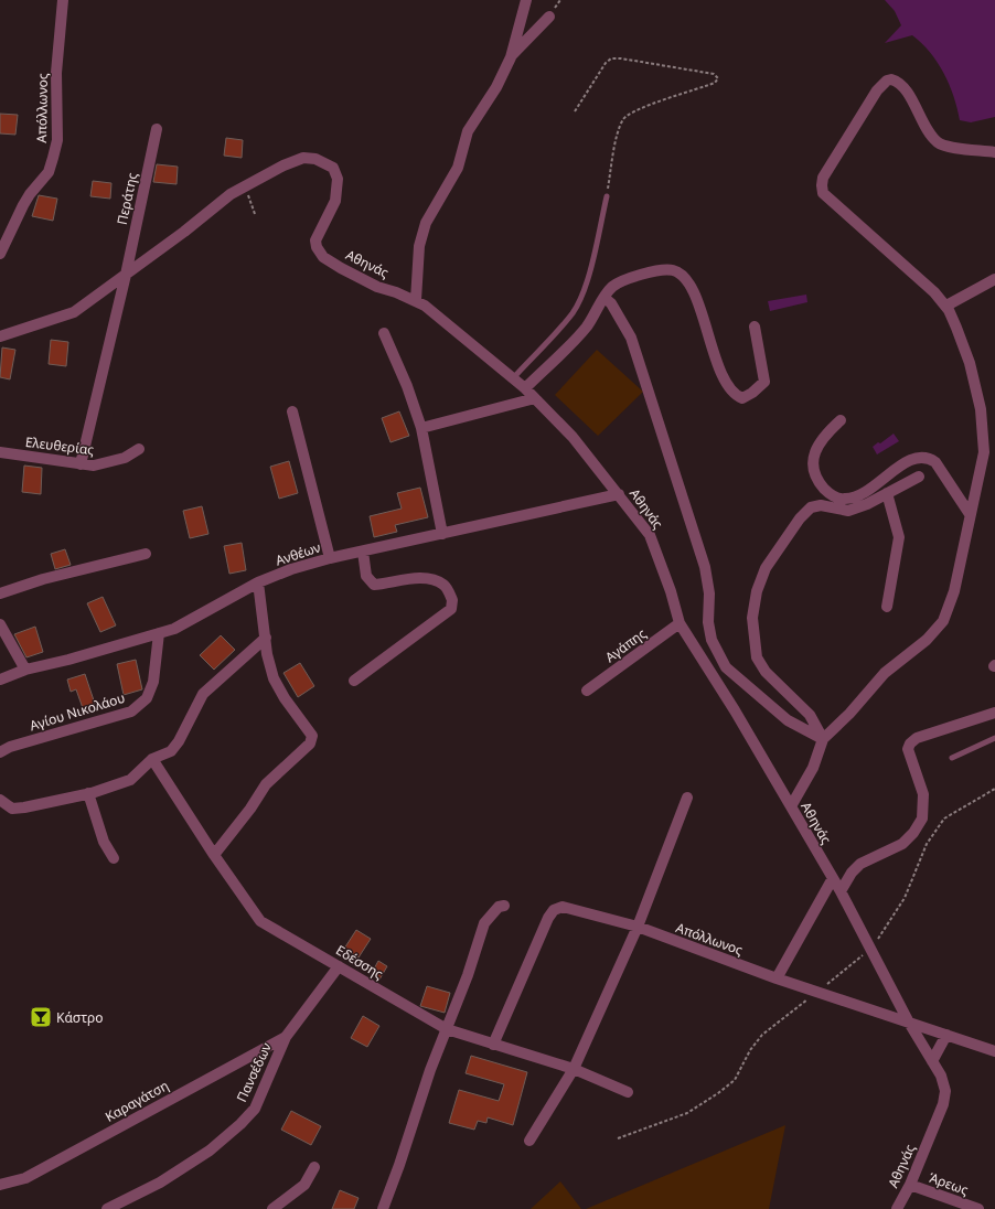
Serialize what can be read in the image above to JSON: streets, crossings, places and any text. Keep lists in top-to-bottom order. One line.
{"streets":{"street":["Απόλλωνος","Περάτης","Αθηνάς","Ελευθερίας","Ανθέων","Αγάπης","Αγίου Νικολάου","Εδέσσης","Πανσέδων","Καραγάτση","Άρεως"]},"crossings":[["Απόλλωνος","Αθηνάς"],["Απόλλωνος","Εδέσσης"],["Περάτης","Αθηνάς"],["Περάτης","Ελευθερίας"],["Αθηνάς","Ανθέων"],["Αθηνάς","Αγάπης"],["Αθηνάς","Άρεως"],["Ανθέων","Αγίου Νικολάου"],["Εδέσσης","Πανσέδων"],["Πανσέδων","Καραγάτση"]],"places":{"bar":["Κάστρο"]}}
